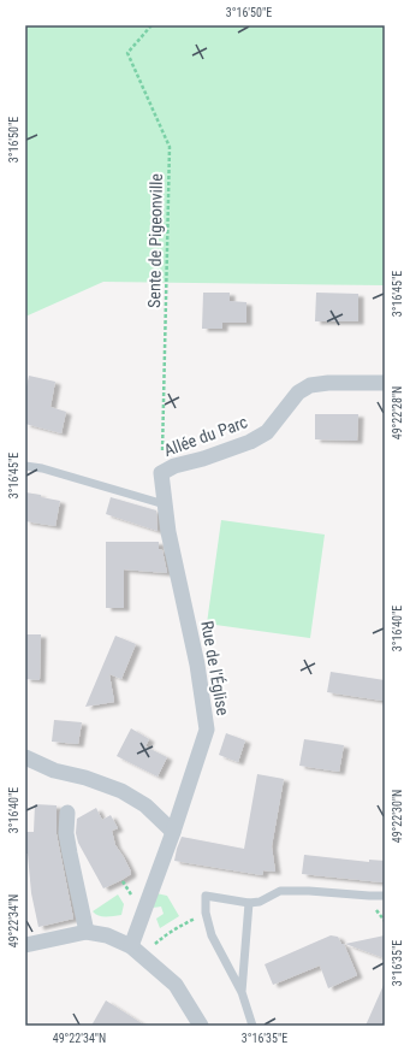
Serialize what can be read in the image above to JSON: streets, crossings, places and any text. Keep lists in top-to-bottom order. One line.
{"streets":{"street":["Allée du Parc","Rue de l'Église"],"path":["Sente de Pigeonville"]},"crossings":[["Sente de Pigeonville","Allée du Parc"],["Sente de Pigeonville","Rue de l'Église"],["Allée du Parc","Rue de l'Église"]],"coordinates":["3°16'50\"E","3°16'45\"E","49°22'28\"N","3°16'40\"E","49°22'30\"N","49°22'34\"N","3°16'35\"E"]}
